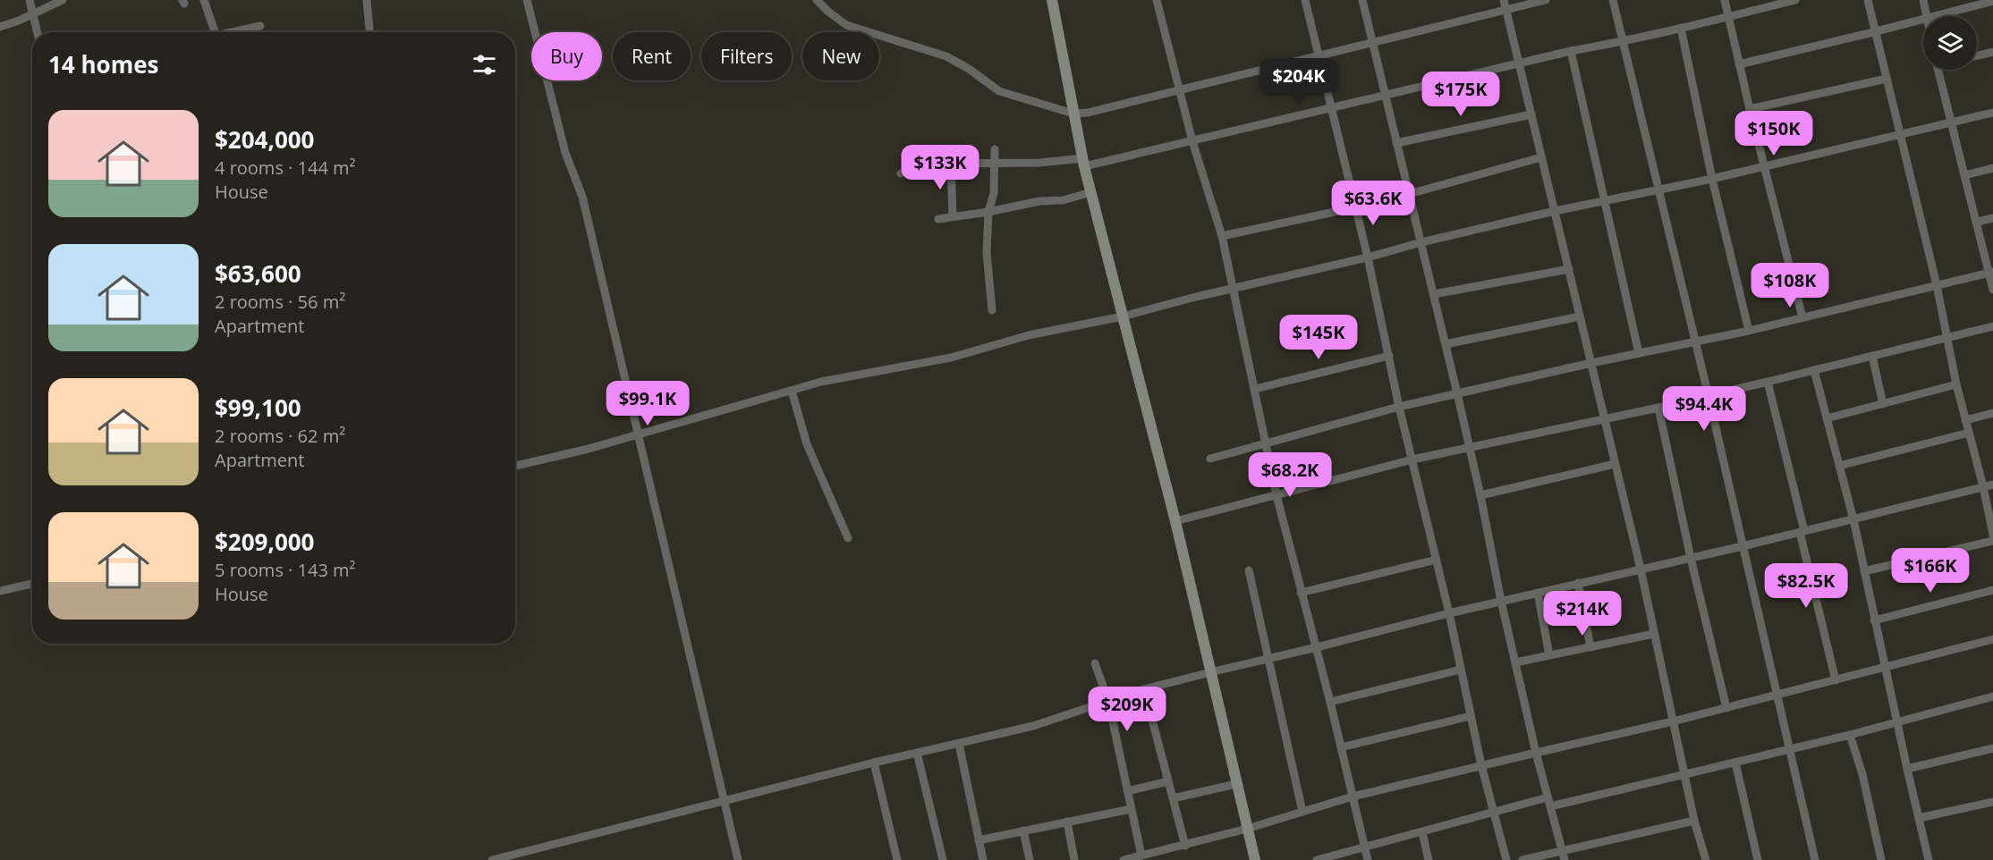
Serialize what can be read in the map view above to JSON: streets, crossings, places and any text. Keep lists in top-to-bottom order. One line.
{"page":{"chip":["Buy","Rent","Filters","New"],"heading":"14 homes","price":["$204K","$175K","$150K","$133K","$63.6K","$108K","$145K","$99.1K","$94.4K","$68.2K","$166K","$82.5K","$214K","$209K"],"list":[{"name":"$204,000","note":"4 rooms · 144 m² · House"},{"name":"$63,600","note":"2 rooms · 56 m² · Apartment"},{"name":"$99,100","note":"2 rooms · 62 m² · Apartment"},{"name":"$209,000","note":"5 rooms · 143 m² · House"}]}}
